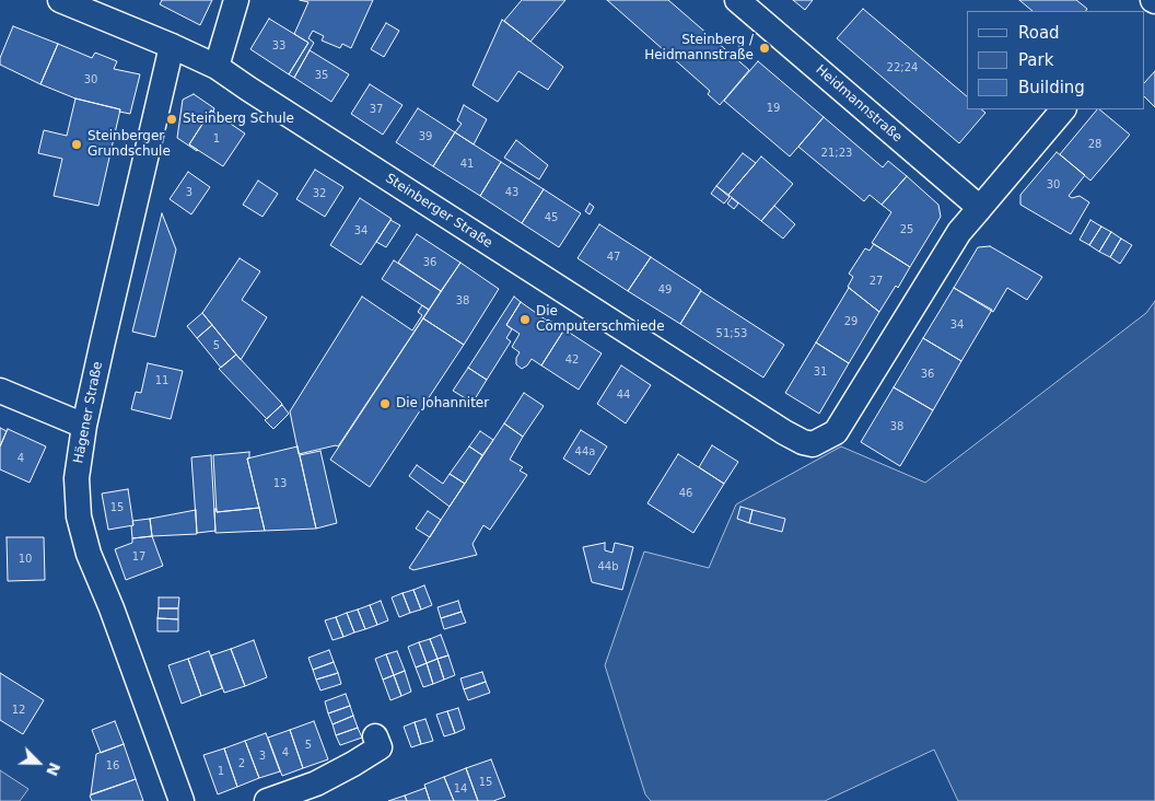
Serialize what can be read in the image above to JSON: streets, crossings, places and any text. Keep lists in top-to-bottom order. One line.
{"streets":{"street":["Heidmannstraße","Steinberger Straße","Hägener Straße"]},"crossings":[["Heidmannstraße","Steinberger Straße"],["Steinberger Straße","Hägener Straße"]],"places":["Steinberg / Heidmannstraße","Steinberg Schule","Steinberger Grundschule","Die Computerschmiede","Die Johanniter"],"house_numbers":["33","22;24","35","30","19","37","39","1","28","21;23","41","30","3","43","32","45","25","34","47","36","27","49","38","29","34","51;53","5","42","31","36","11","44","38","44a","4","13","46","15","17","10","44b","12","5","4","3","2","16","1","15","14"],"legend":["Road","Park","Building"],"north":"bottom right"}
